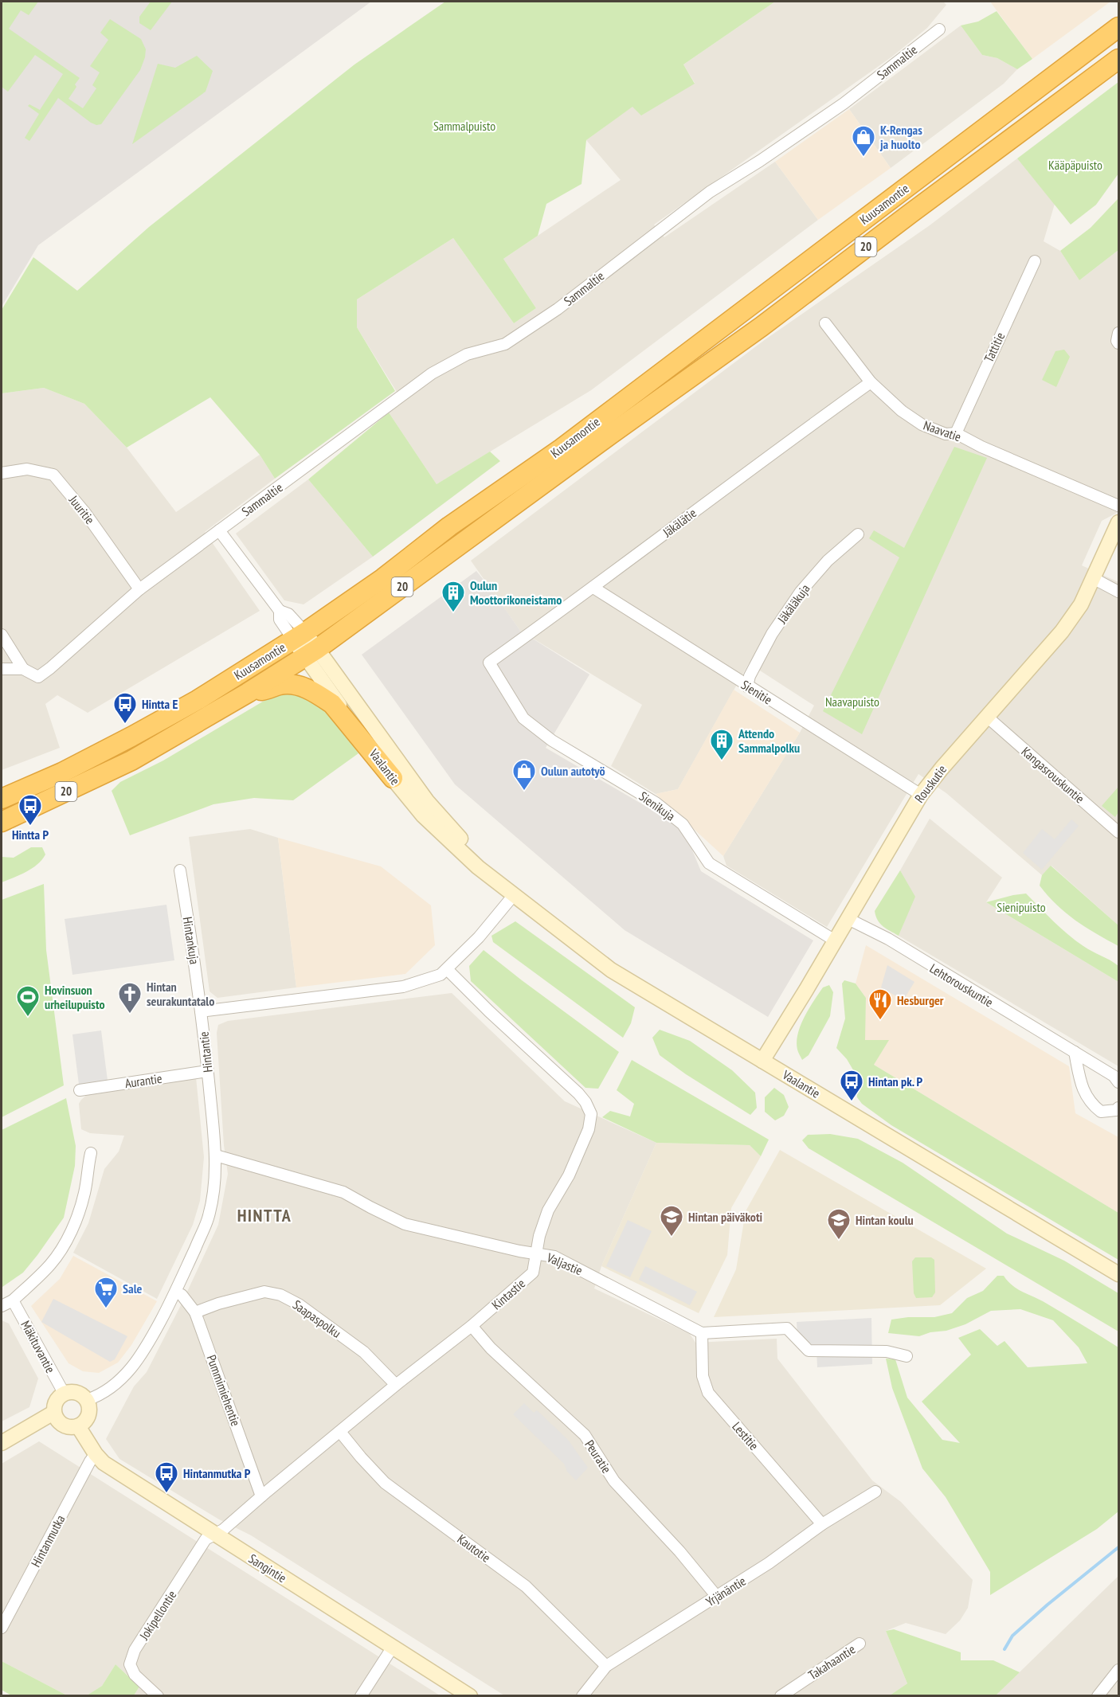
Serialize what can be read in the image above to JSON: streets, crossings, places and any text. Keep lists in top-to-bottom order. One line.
{"streets":{"highway":["Kuusamontie","20"],"street":["Sammaltie","Tattitie","Naavatie","Juuritie","Jäkälätie","Jäkäläkuja","Sienitie","Vaalantie","Kangasrouskuntie","Rouskutie","Sienikuja","Hintankuja","Lehtorouskuntie","Hintantie","Aurantie","Valjastie","Kintastie","Saapaspolku","Mäkituvantie","Pummimiehentie","Lestitie","Peuratie","Hintanmutka","Kautotie","Sangintie","Yrjänäntie","Jokipellontie","Takahaantie"]},"crossings":[["Sammaltie","Juuritie"],["Kuusamontie","Vaalantie"],["Tattitie","Naavatie"],["Naavatie","Jäkälätie"],["Jäkälätie","Sienitie"],["Jäkälätie","Sienikuja"],["Jäkäläkuja","Sienitie"],["Sienitie","Rouskutie"],["Vaalantie","Rouskutie"],["Kangasrouskuntie","Rouskutie"],["Rouskutie","Sienikuja"],["Rouskutie","Lehtorouskuntie"],["Hintankuja","Hintantie"],["Hintantie","Aurantie"],["Hintantie","Valjastie"],["Hintantie","Mäkituvantie"],["Hintantie","Pummimiehentie"],["Hintantie","Sangintie"],["Valjastie","Kintastie"],["Valjastie","Lestitie"],["Kintastie","Saapaspolku"],["Kintastie","Pummimiehentie"],["Kintastie","Peuratie"],["Kintastie","Kautotie"],["Kintastie","Sangintie"],["Kintastie","Jokipellontie"],["Saapaspolku","Pummimiehentie"],["Mäkituvantie","Sangintie"],["Lestitie","Yrjänäntie"],["Peuratie","Yrjänäntie"],["Hintanmutka","Sangintie"],["Kautotie","Yrjänäntie"],["Sangintie","Jokipellontie"]],"districts":["HINTTA"],"parks":["Sammalpuisto","Kääpäpuisto","Naavapuisto","Sienipuisto"],"places":{"shop":["K-Rengas ja huolto","Oulun autotyö"],"building":["Oulun Moottorikoneistamo","Attendo Sammalpolku"],"bus stop":["Hintta E","Hintta P","Hintan pk. P","Hintanmutka P"],"church":["Hintan seurakuntatalo"],"sports":["Hovinsuon urheilupuisto"],"restaurant":["Hesburger"],"school or university":["Hintan päiväkoti","Hintan koulu"],"supermarket":["Sale"]}}
